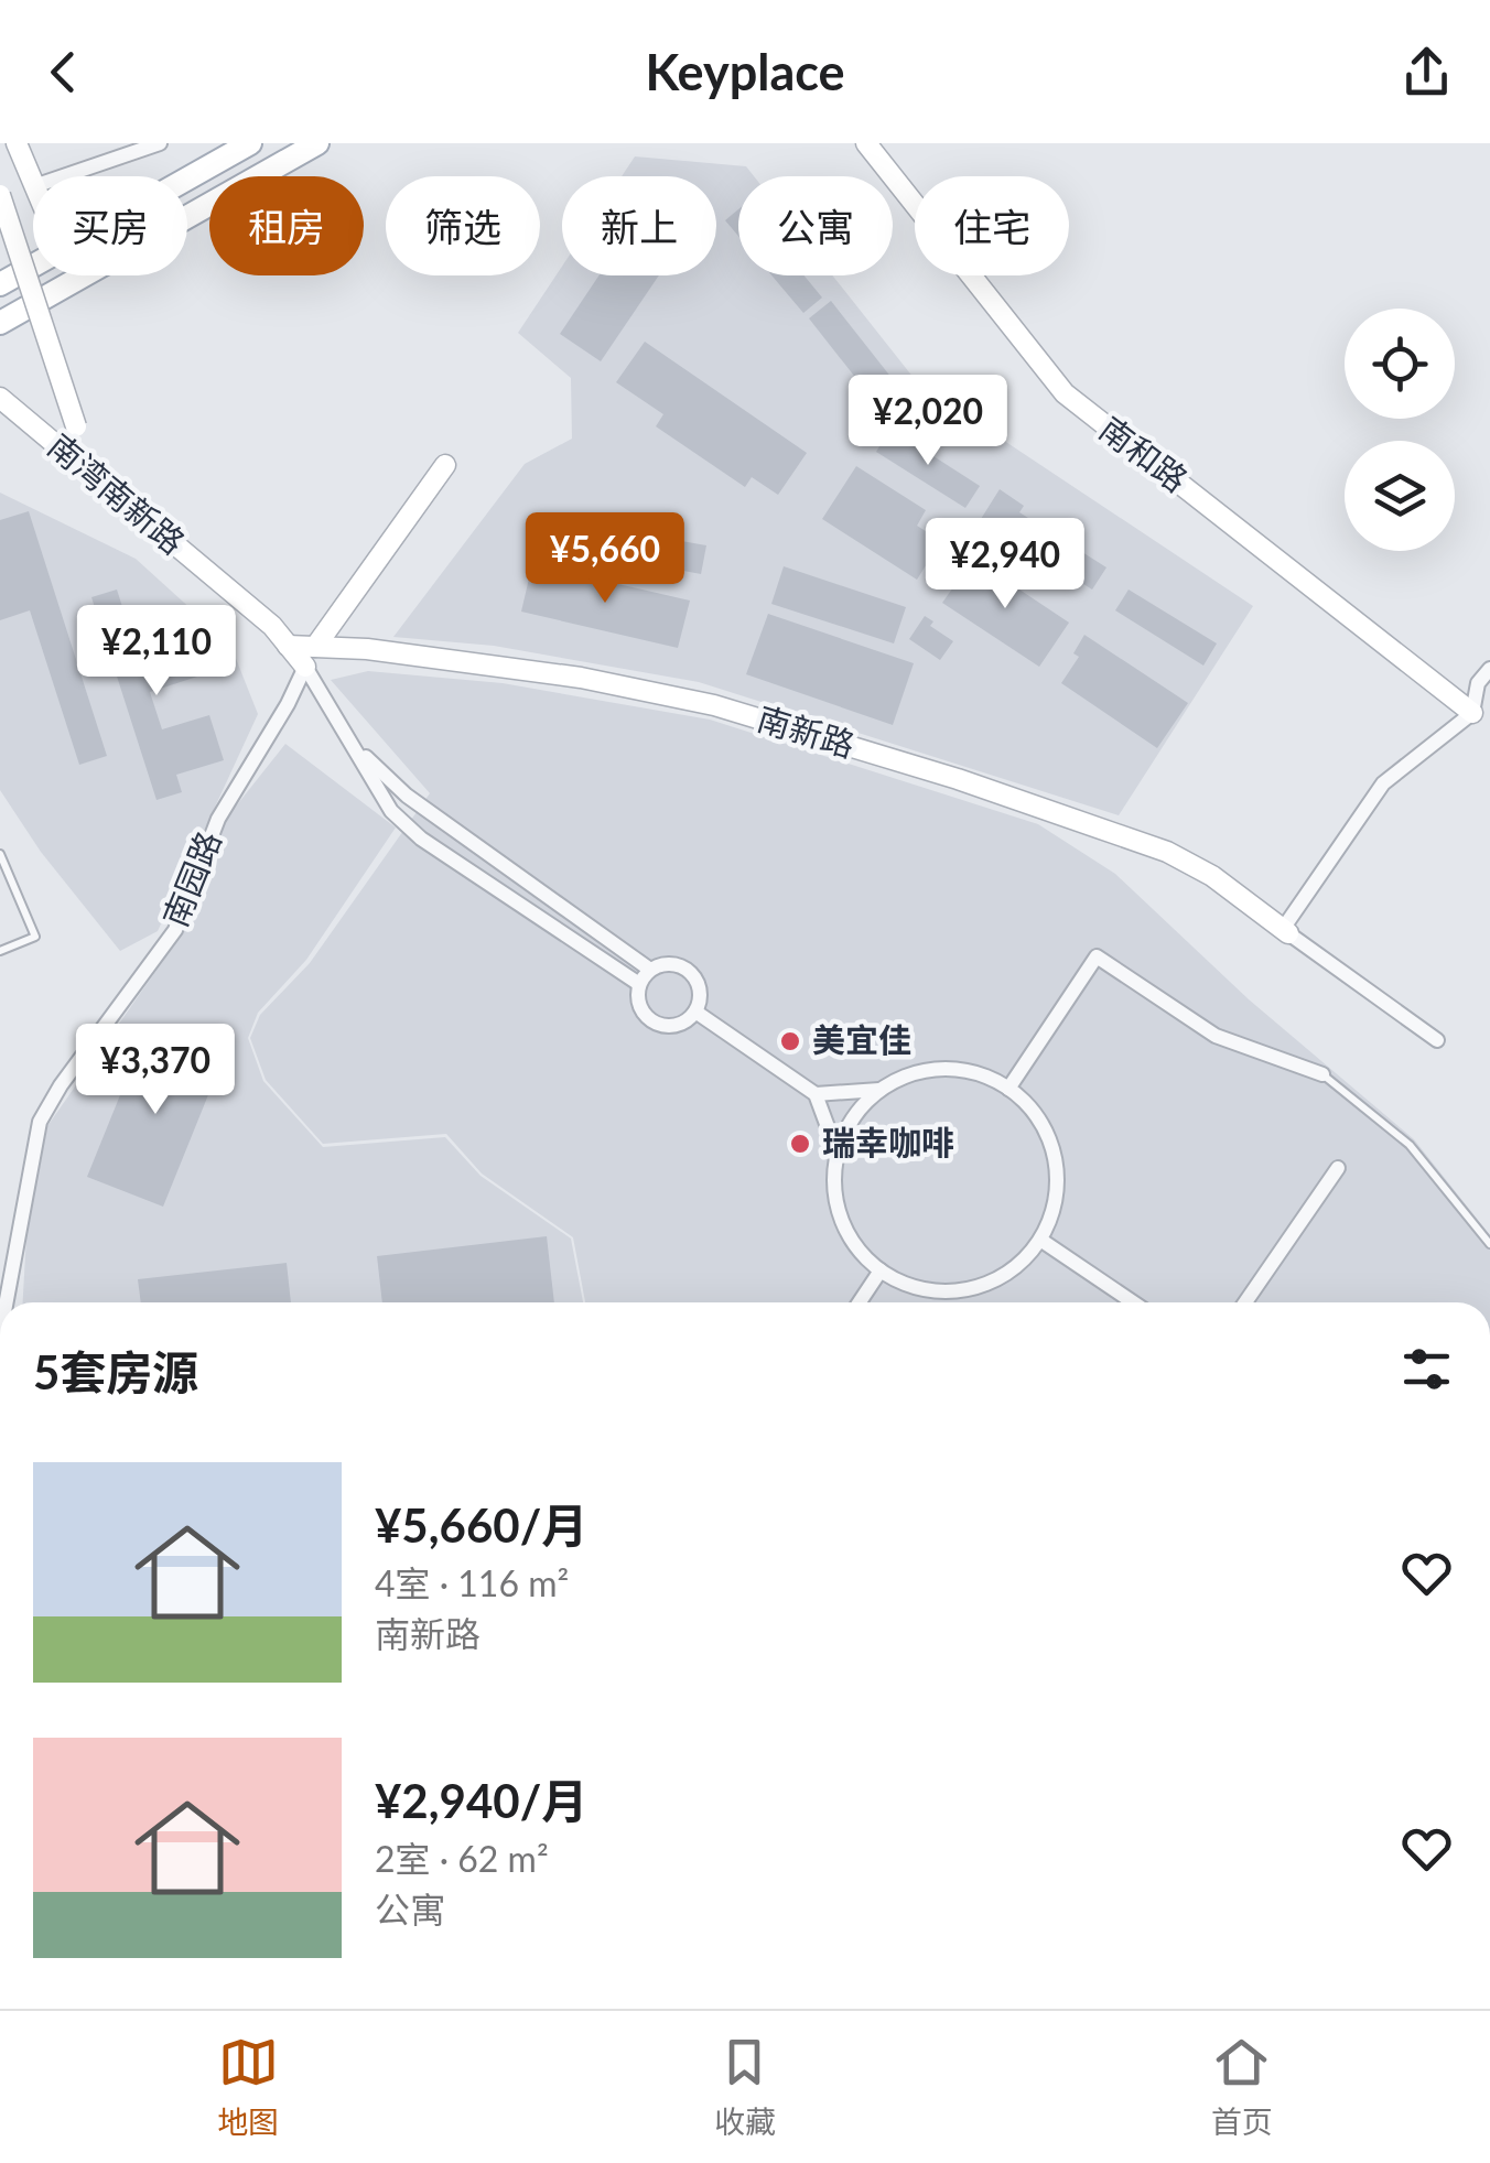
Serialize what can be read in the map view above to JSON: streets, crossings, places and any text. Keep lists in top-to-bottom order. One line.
{"streets":{"street":["南和路","南湾南新路","南新路","南园路"]},"crossings":[["南湾南新路","南新路"],["南湾南新路","南园路"]],"places":["美宜佳","瑞幸咖啡"],"page":{"header":"Keyplace","chip":["买房","租房","筛选","新上","公寓","住宅"],"price":["¥2,020","¥5,660","¥2,940","¥2,110","¥3,370"],"heading":"5套房源","list":[{"name":"¥5,660/月","note":"4室 · 116 m² · 南新路"},{"name":"¥2,940/月","note":"2室 · 62 m² · 公寓"}],"tabs":["地图","收藏","首页"]}}
